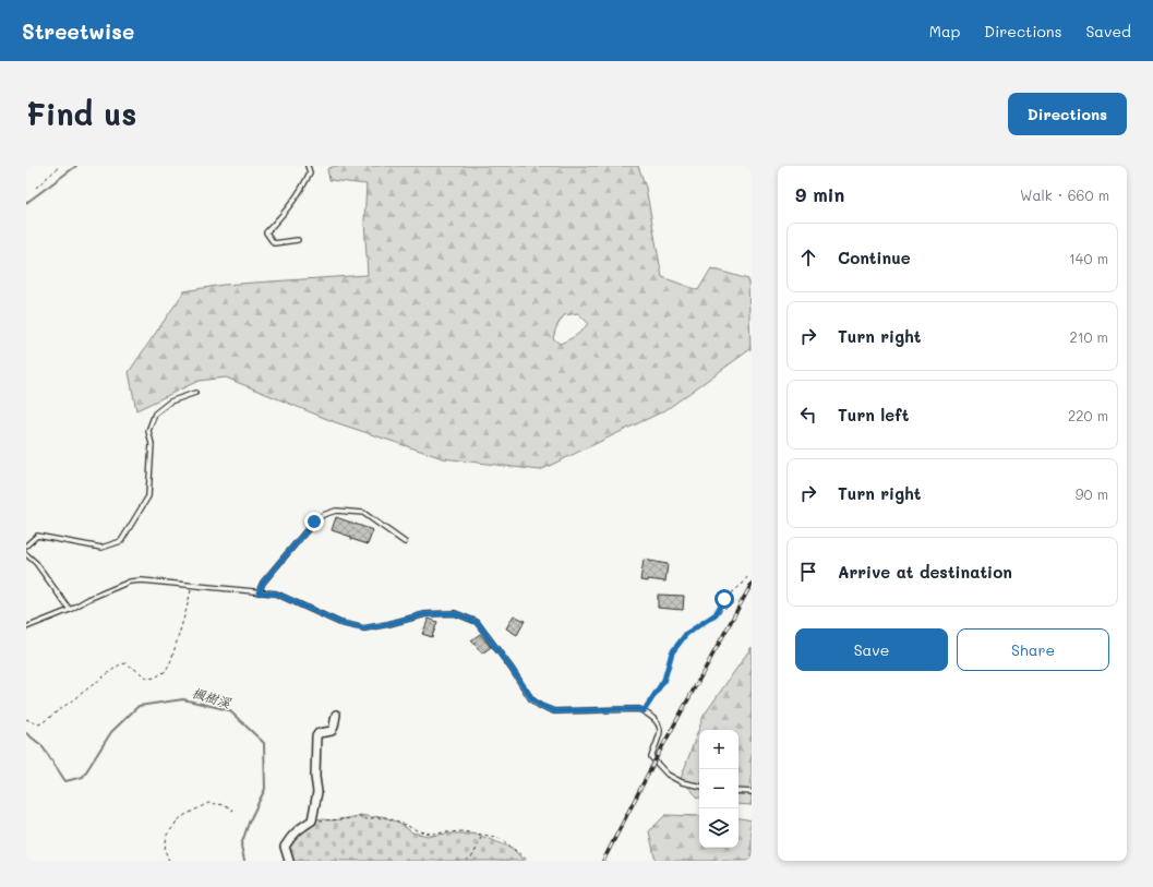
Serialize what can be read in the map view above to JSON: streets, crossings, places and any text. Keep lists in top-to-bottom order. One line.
{"water":["楓樹溪"],"page":{"header":"Streetwise","nav":["Map","Directions","Saved"],"buttons":["Directions",["Save","Share"]],"title":"Find us","heading":["9 min","Walk · 660 m"],"list":[["Continue","140 m"],["Turn right","210 m"],["Turn left","220 m"],["Turn right","90 m"],"Arrive at destination"],"map_buttons":["+","−"]}}
